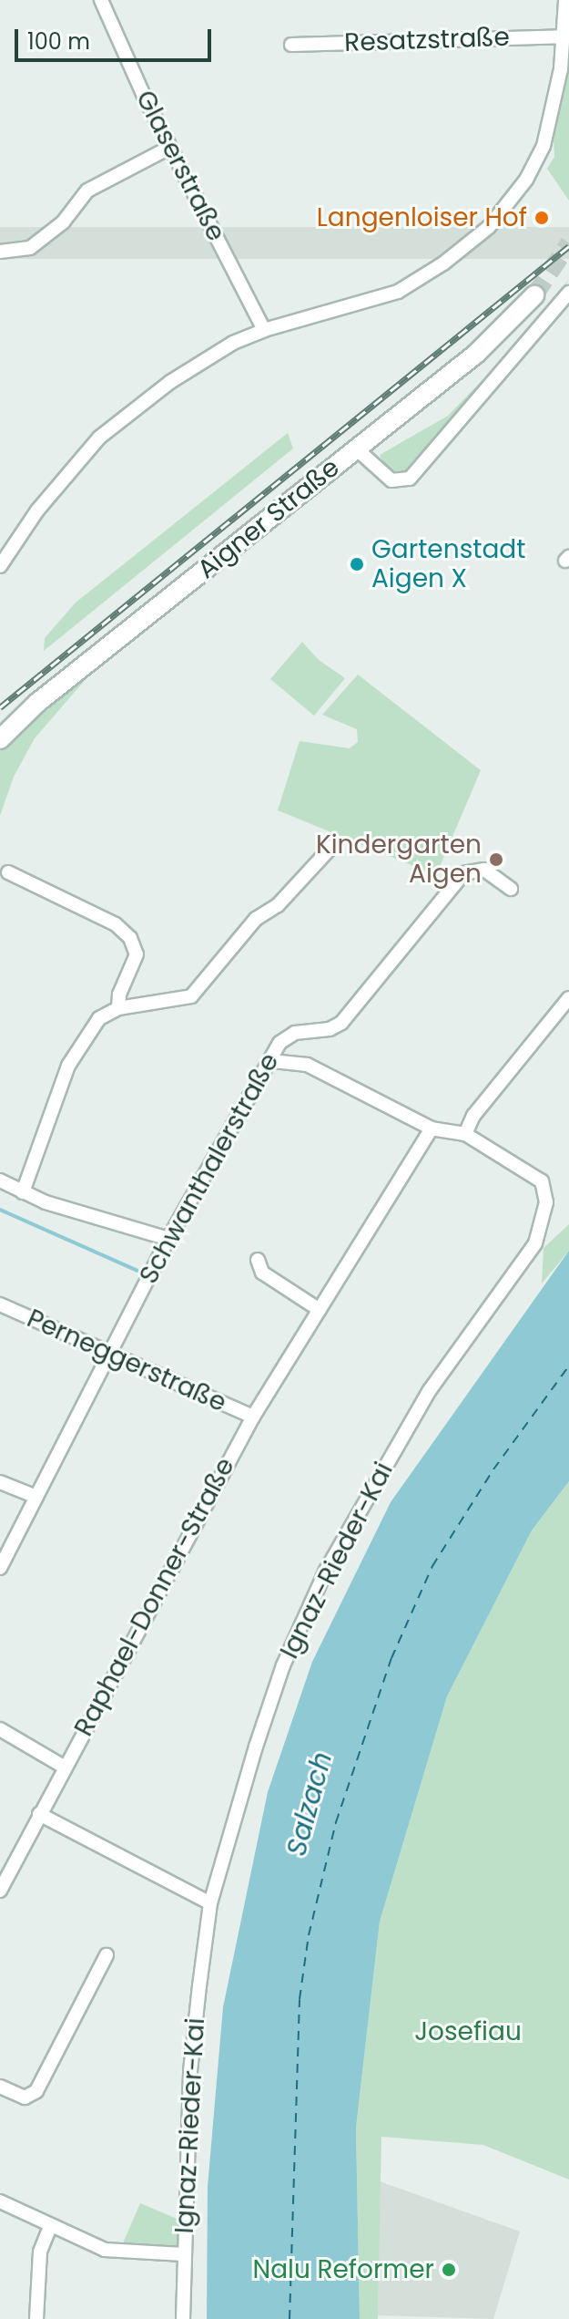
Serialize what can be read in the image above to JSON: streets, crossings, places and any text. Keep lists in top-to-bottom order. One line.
{"streets":{"main road":["Aigner Straße"],"street":["Resatzstraße","Glaserstraße","Schwanthalerstraße","Perneggerstraße","Ignaz-Rieder-Kai","Raphael-Donner-Straße"]},"crossings":[["Schwanthalerstraße","Perneggerstraße"],["Schwanthalerstraße","Ignaz-Rieder-Kai"],["Perneggerstraße","Raphael-Donner-Straße"],["Ignaz-Rieder-Kai","Raphael-Donner-Straße"]],"water":["Salzach"],"parks":["Josefiau"],"places":["Langenloiser Hof","Gartenstadt Aigen X","Kindergarten Aigen","Nalu Reformer"],"scale_bar":"100 m"}
